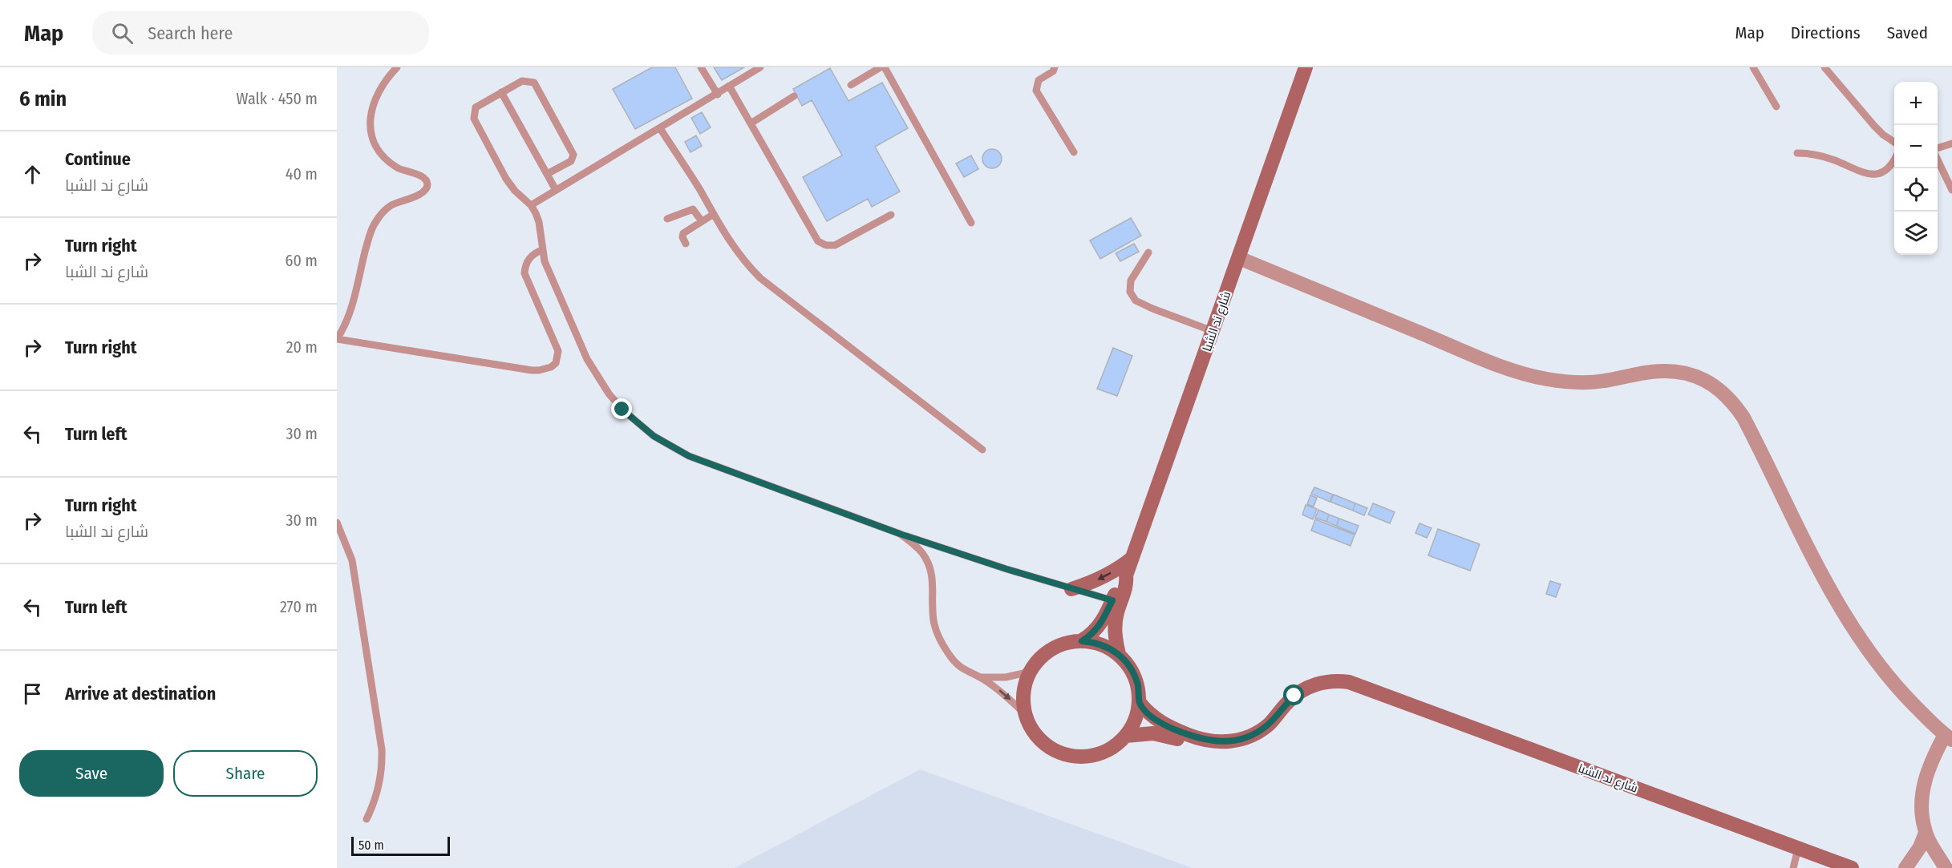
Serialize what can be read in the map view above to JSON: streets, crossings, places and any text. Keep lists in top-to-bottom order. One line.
{"streets":{"main road":["شارع ند الشبا"]},"scale_bar":"50 m","page":{"header":"Map","search":"Search here","nav":["Map","Directions","Saved"],"heading":["6 min","Walk · 450 m"],"map_buttons":["+","−"],"list":[["Continue","شارع ند الشبا","40 m"],["Turn right","شارع ند الشبا","60 m"],["Turn right","20 m"],["Turn left","30 m"],["Turn right","شارع ند الشبا","30 m"],["Turn left","270 m"],"Arrive at destination"],"buttons":["Save","Share"],"scale":"50 m"}}
